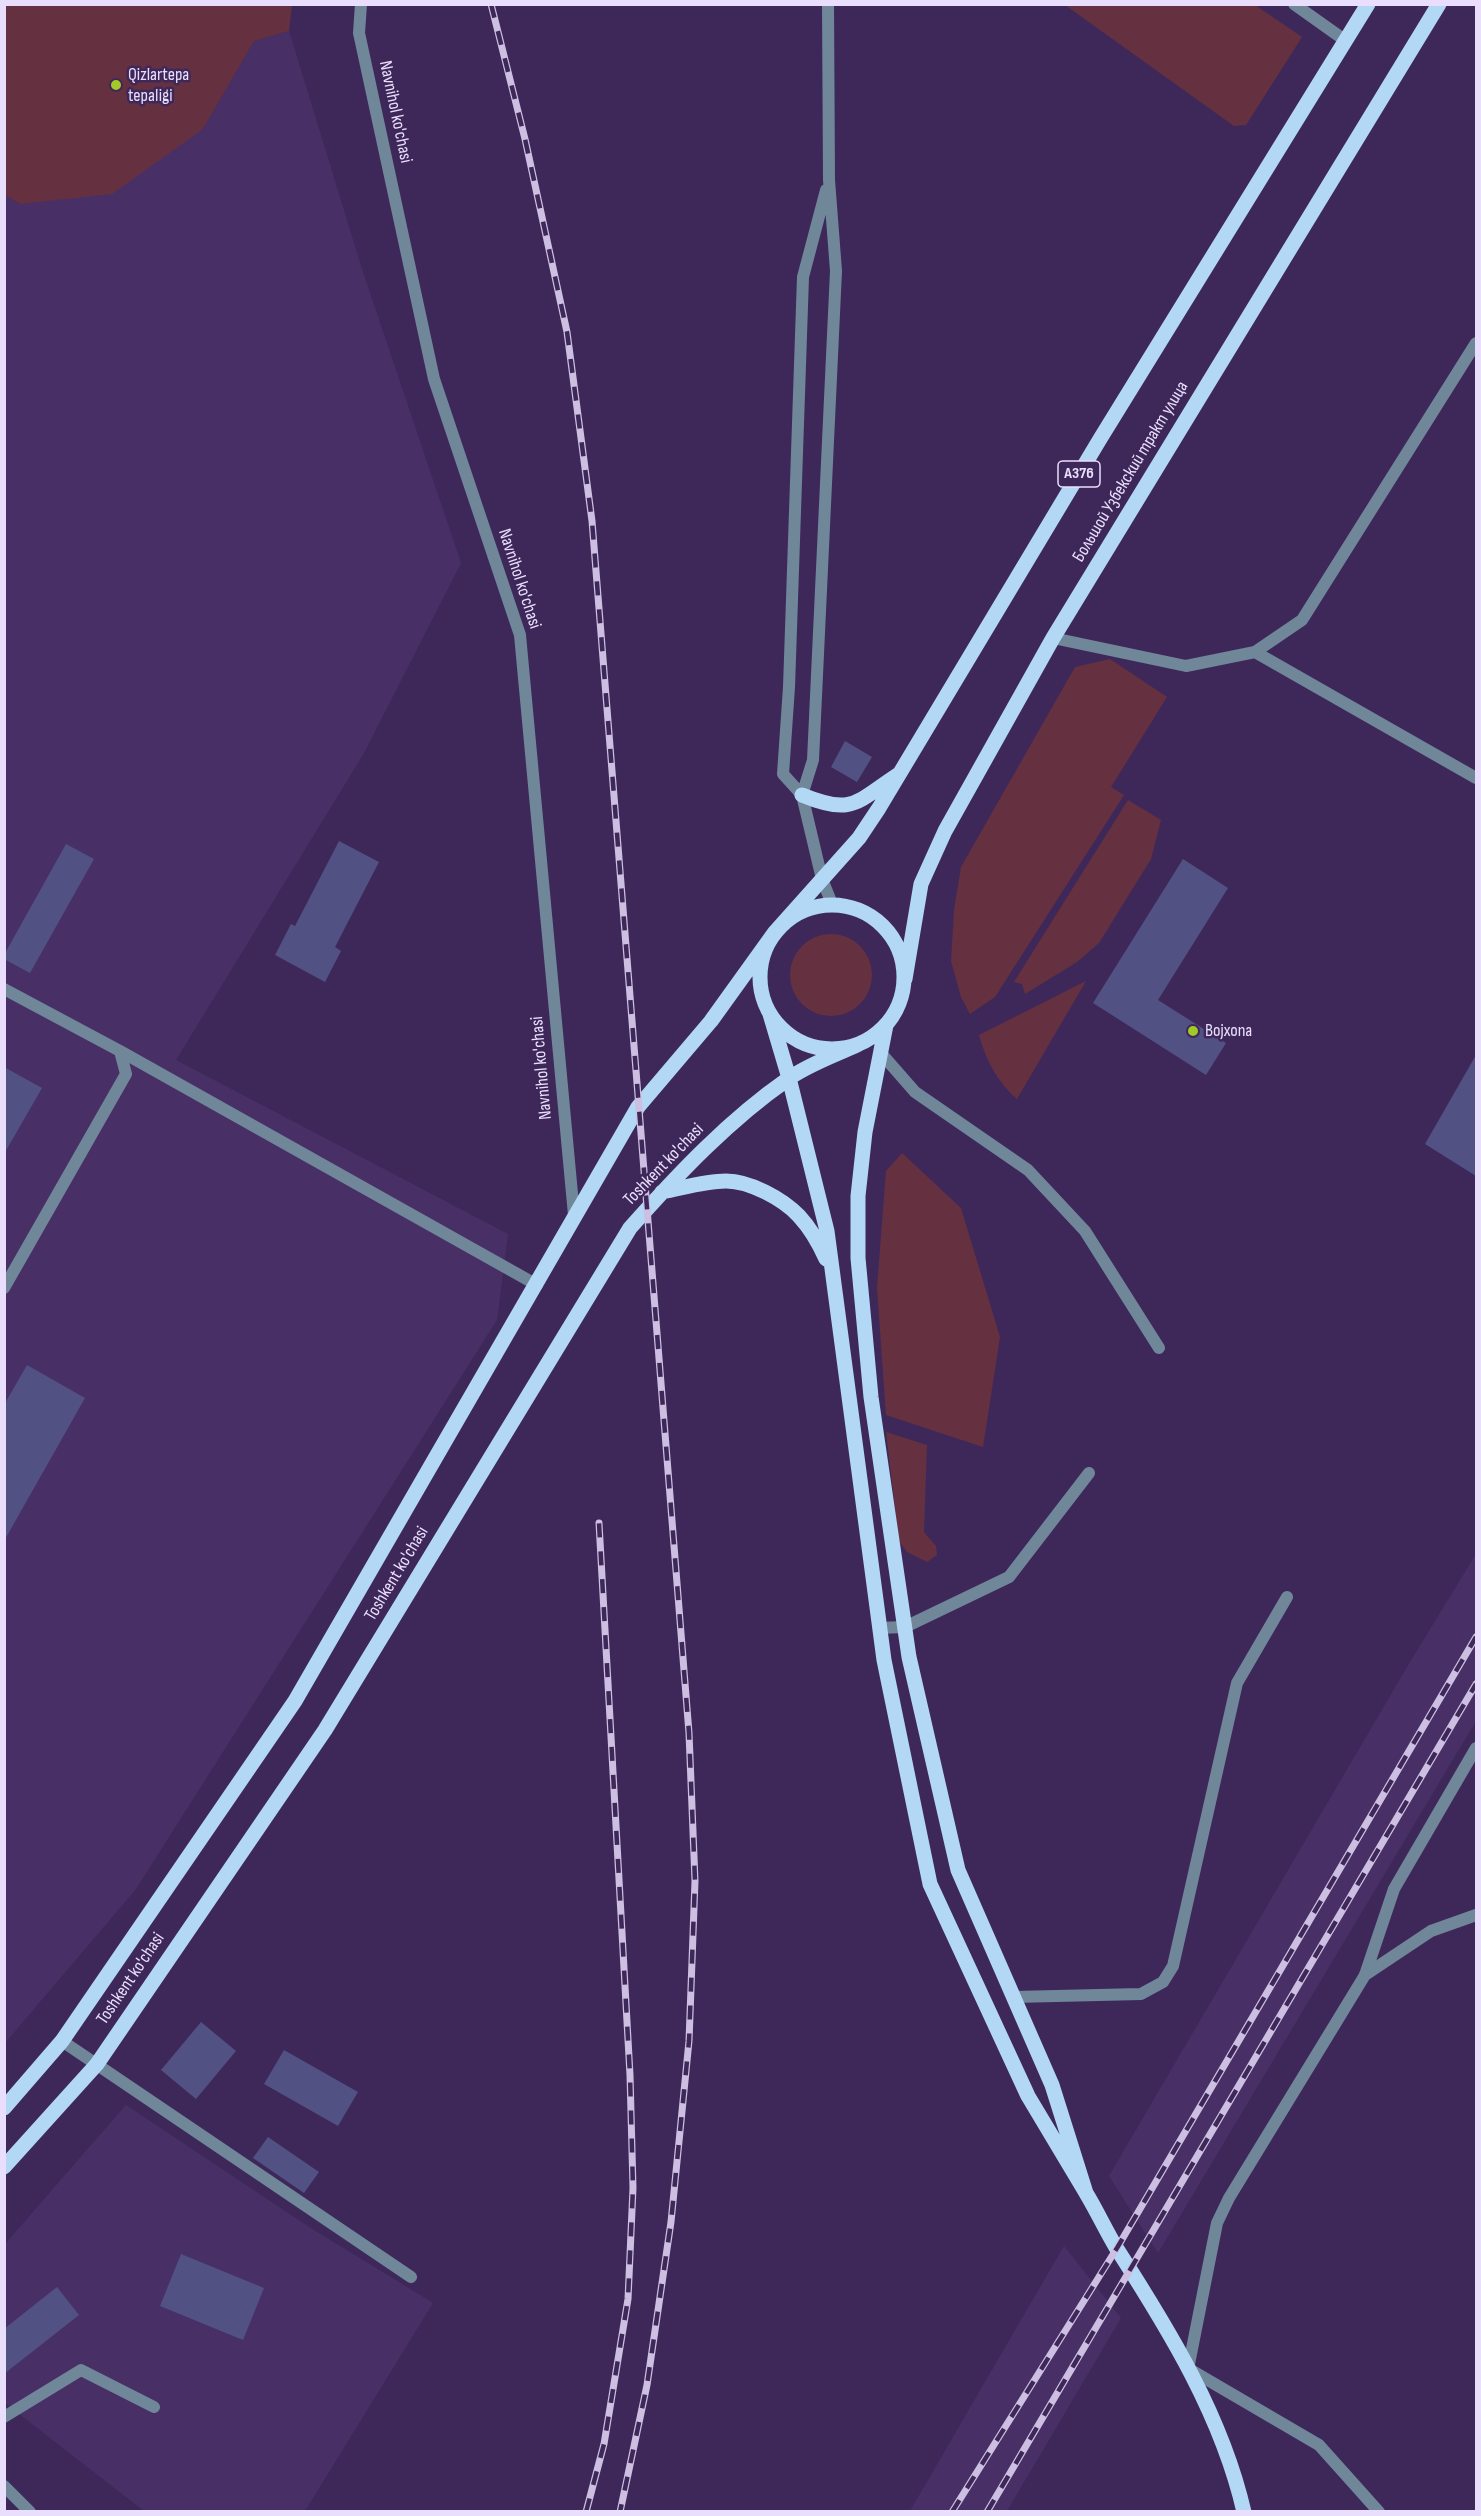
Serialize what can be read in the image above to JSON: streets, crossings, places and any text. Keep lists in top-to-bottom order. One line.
{"streets":{"main road":["Большой Узбекский тракт улица","A376","Toshkent ko'chasi"],"street":["Navnihol ko'chasi"]},"crossings":[["Navnihol ko'chasi","Toshkent ko'chasi"],["Большой Узбекский тракт улица","A376"],["Большой Узбекский тракт улица","Toshkent ko'chasi"],["A376","Toshkent ko'chasi"]],"places":["Qizlartepa tepaligi","Bojxona"]}
